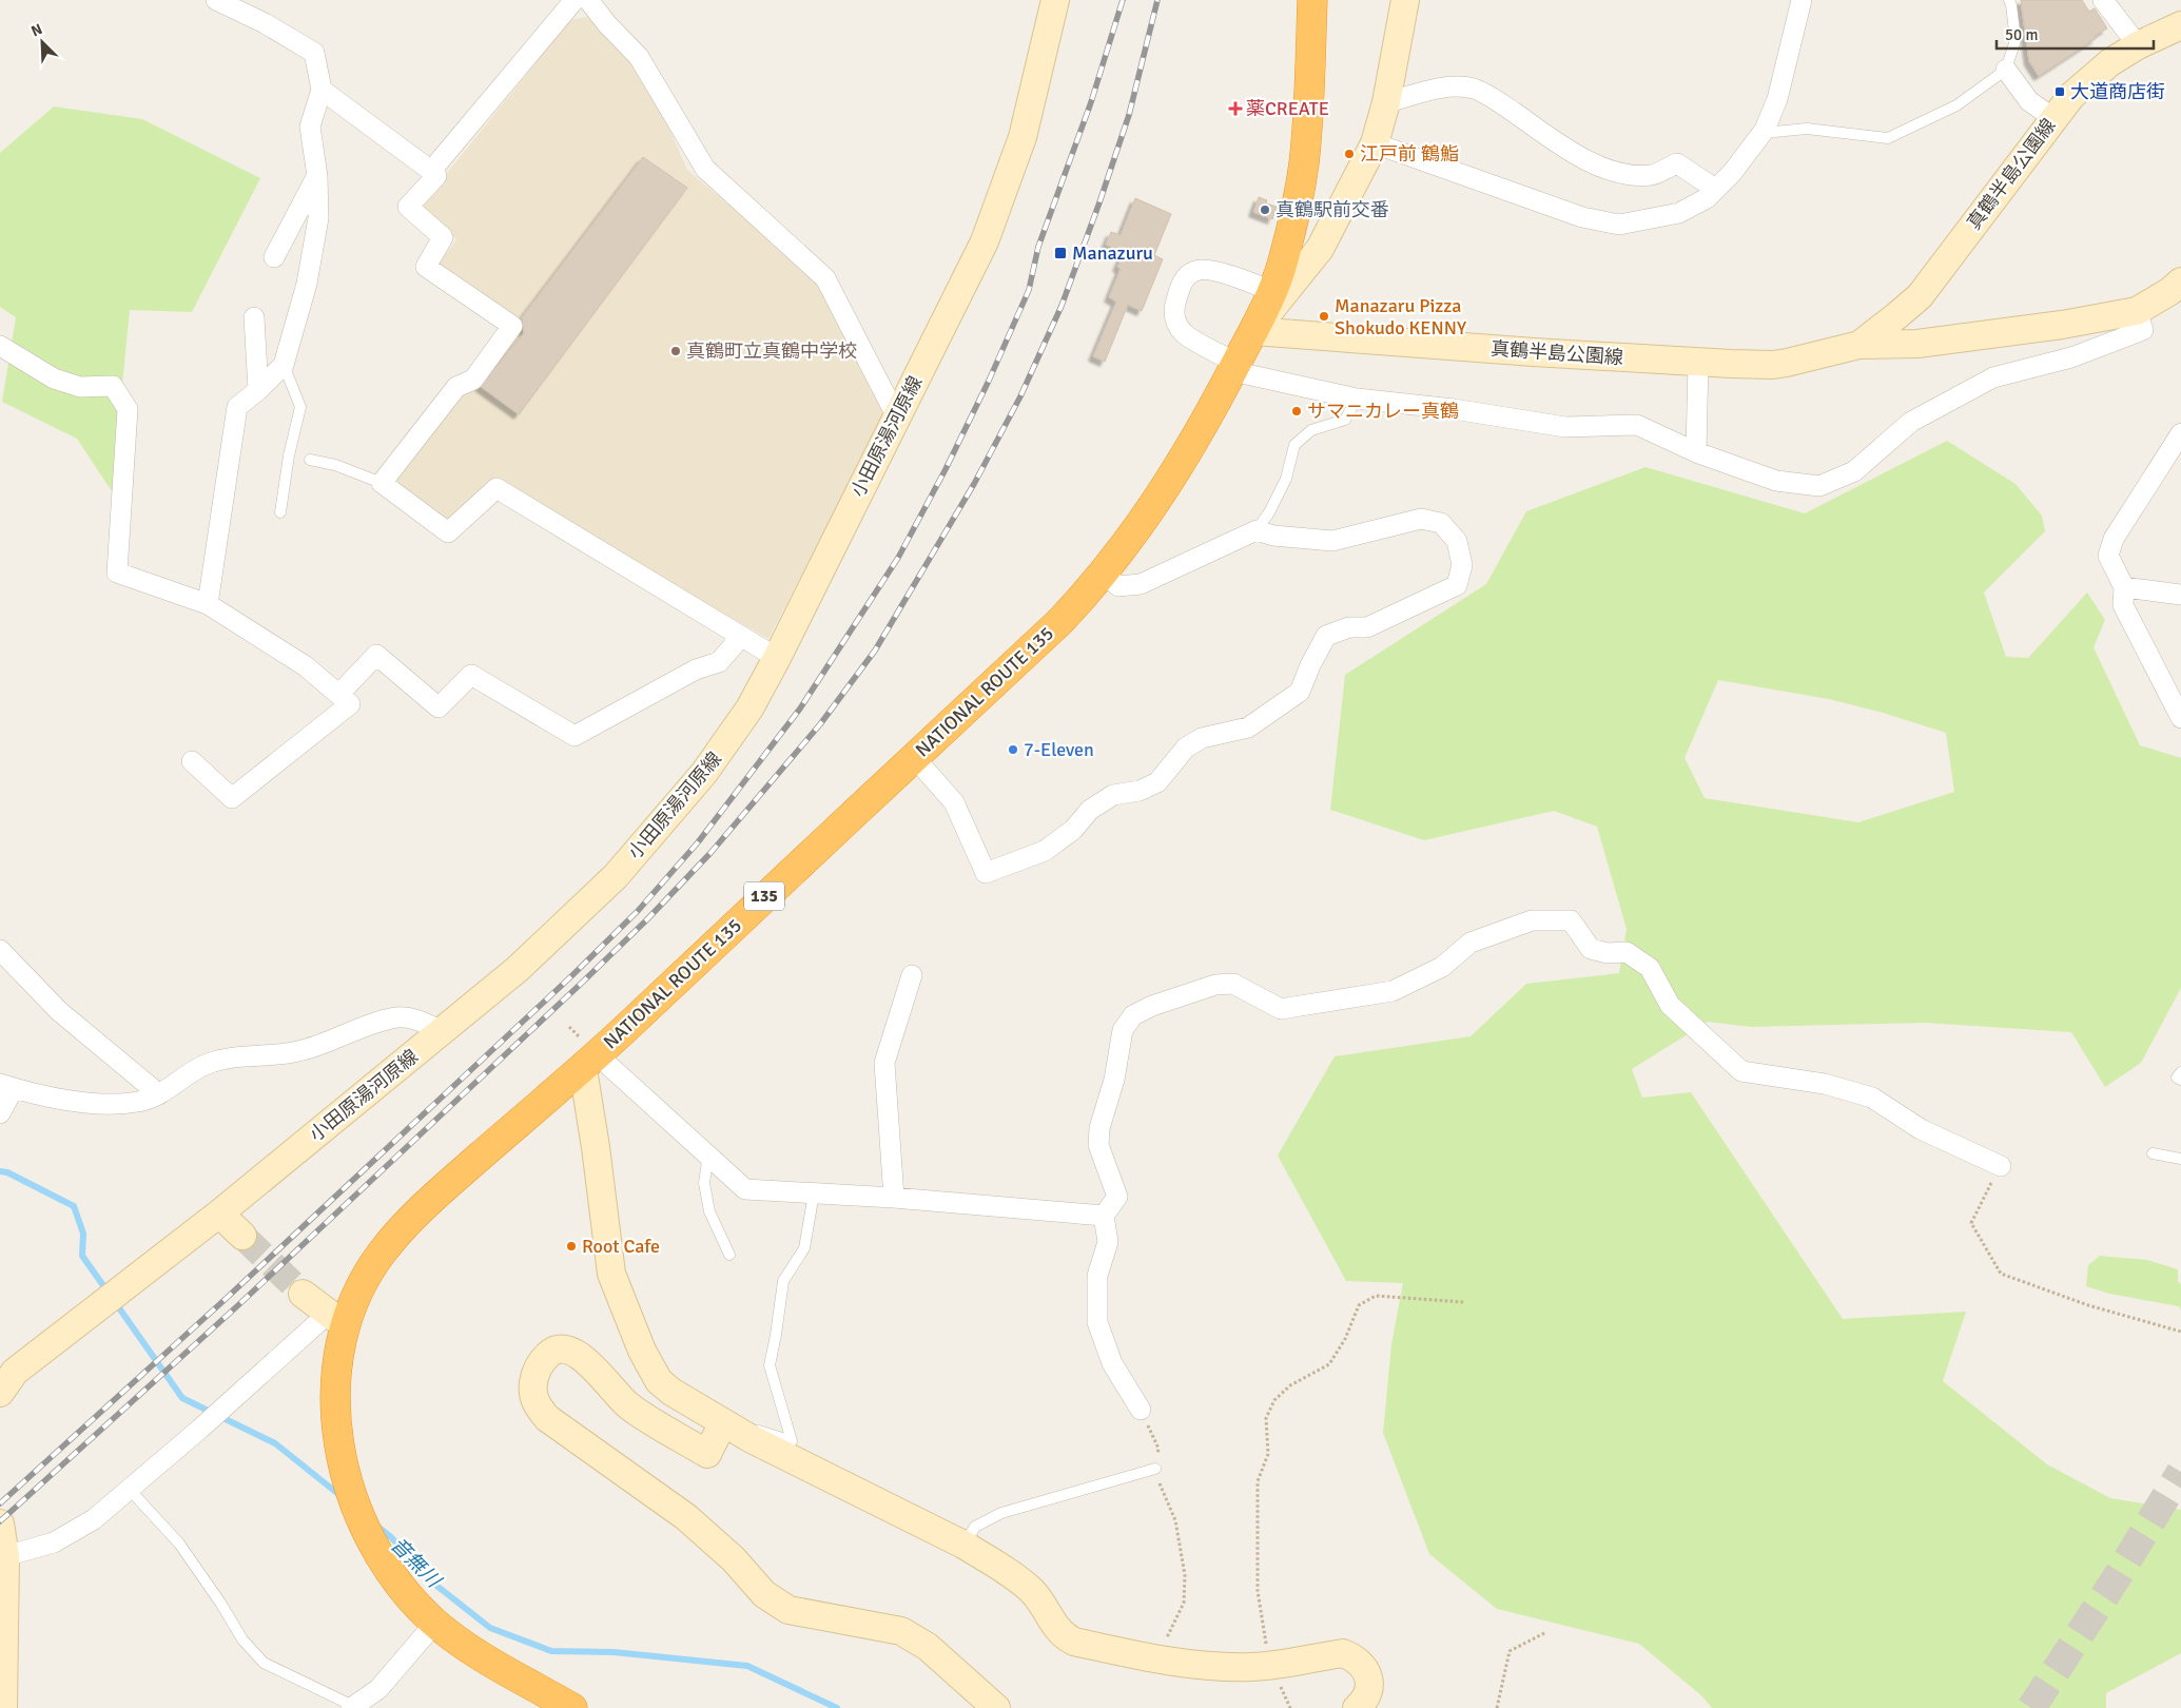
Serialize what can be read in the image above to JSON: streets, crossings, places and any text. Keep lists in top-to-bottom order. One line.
{"streets":{"highway":["NATIONAL ROUTE 135","135"],"main road":["真鶴半島公園線","小田原湯河原線"]},"crossings":[["真鶴半島公園線","NATIONAL ROUTE 135"]],"water":["音無川"],"places":{"transit":["大道商店街","Manazuru"],"health":["薬CREATE"],"other":["江戸前 鶴鮨","真鶴駅前交番","Manazaru Pizza Shokudo KENNY","真鶴町立真鶴中学校","サマニカレー真鶴","7-Eleven","Root Cafe"]},"scale_bar":"50 m","north":"top left"}
